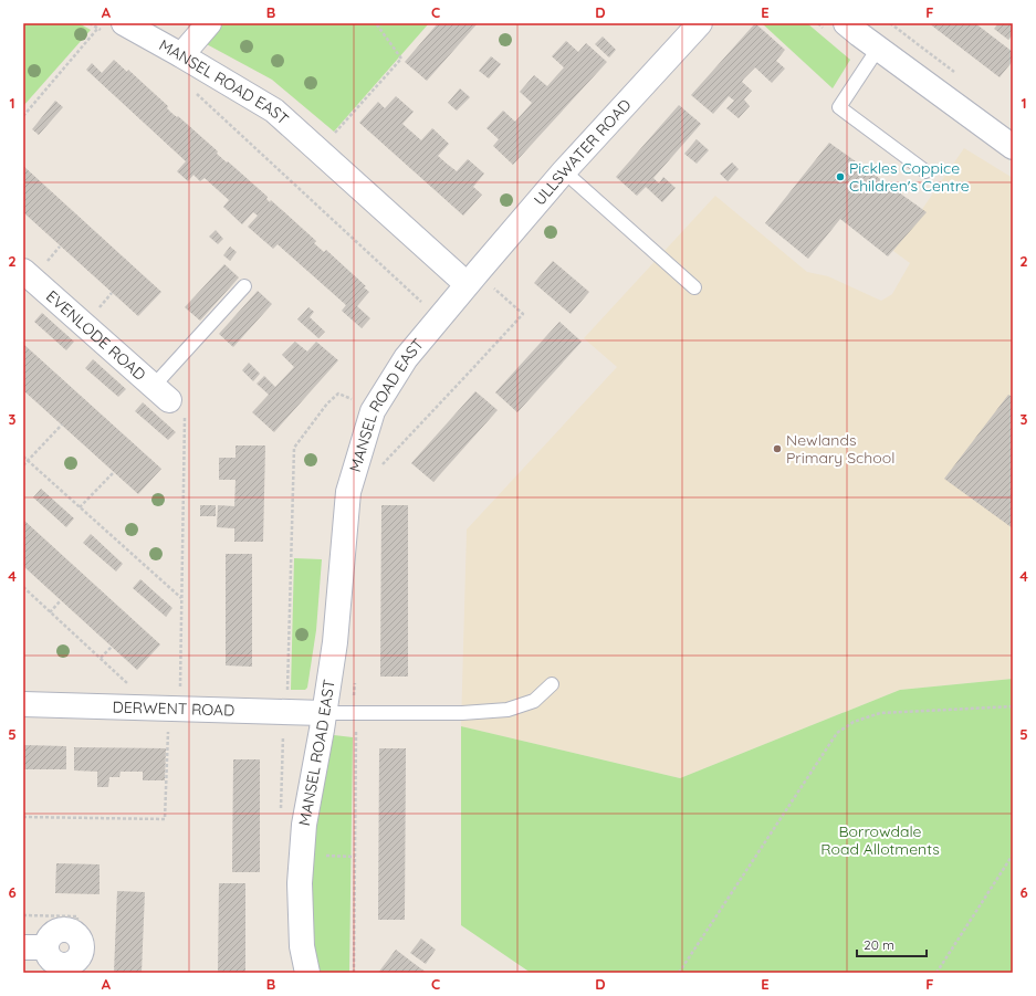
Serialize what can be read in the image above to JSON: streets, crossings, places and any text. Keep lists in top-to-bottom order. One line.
{"streets":{"street":["MANSEL ROAD EAST","ULLSWATER ROAD","EVENLODE ROAD","DERWENT ROAD"]},"crossings":[["MANSEL ROAD EAST","ULLSWATER ROAD"],["MANSEL ROAD EAST","DERWENT ROAD"]],"parks":["Borrowdale Road Allotments"],"places":["Pickles Coppice Children's Centre","Newlands Primary School"],"scale_bar":"20 m","grid":{"columns":["A","B","C","D","E","F"],"rows":["1","2","3","4","5","6"]}}
